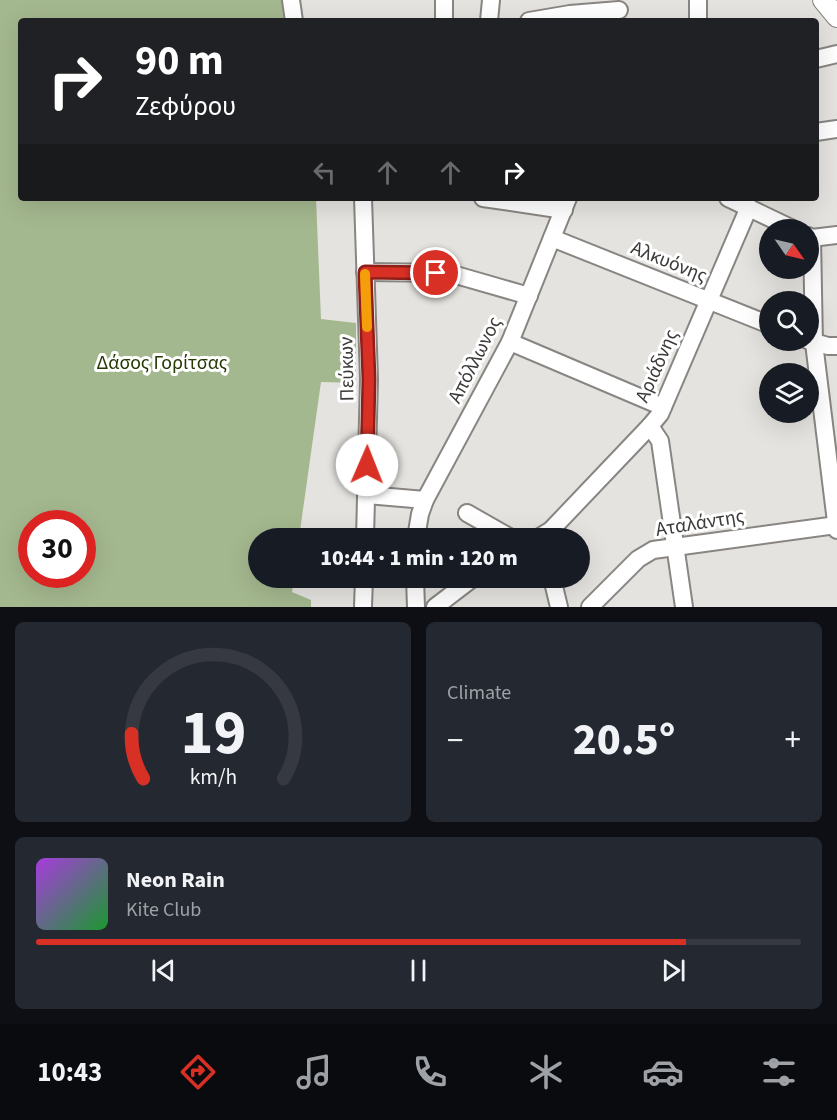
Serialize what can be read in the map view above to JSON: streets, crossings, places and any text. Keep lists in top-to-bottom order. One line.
{"streets":{"street":["Αλκυόνης","Απόλλωνος","Αριάδνης","Πεύκων","Αταλάντης"]},"crossings":[["Αλκυόνης","Απόλλωνος"],["Αλκυόνης","Αριάδνης"]],"parks":["Δάσος Γορίτσας"],"north":"bottom right","page":{"turn":["90 m","Ζεφύρου"],"limit":"30","trip":"10:44 · 1 min · 120 m","tile":"Climate","heat":["−","20.5°","+"],"song":["Neon Rain","Kite Club"],"tabs":"10:43","gauge":["19","km/h"]}}
